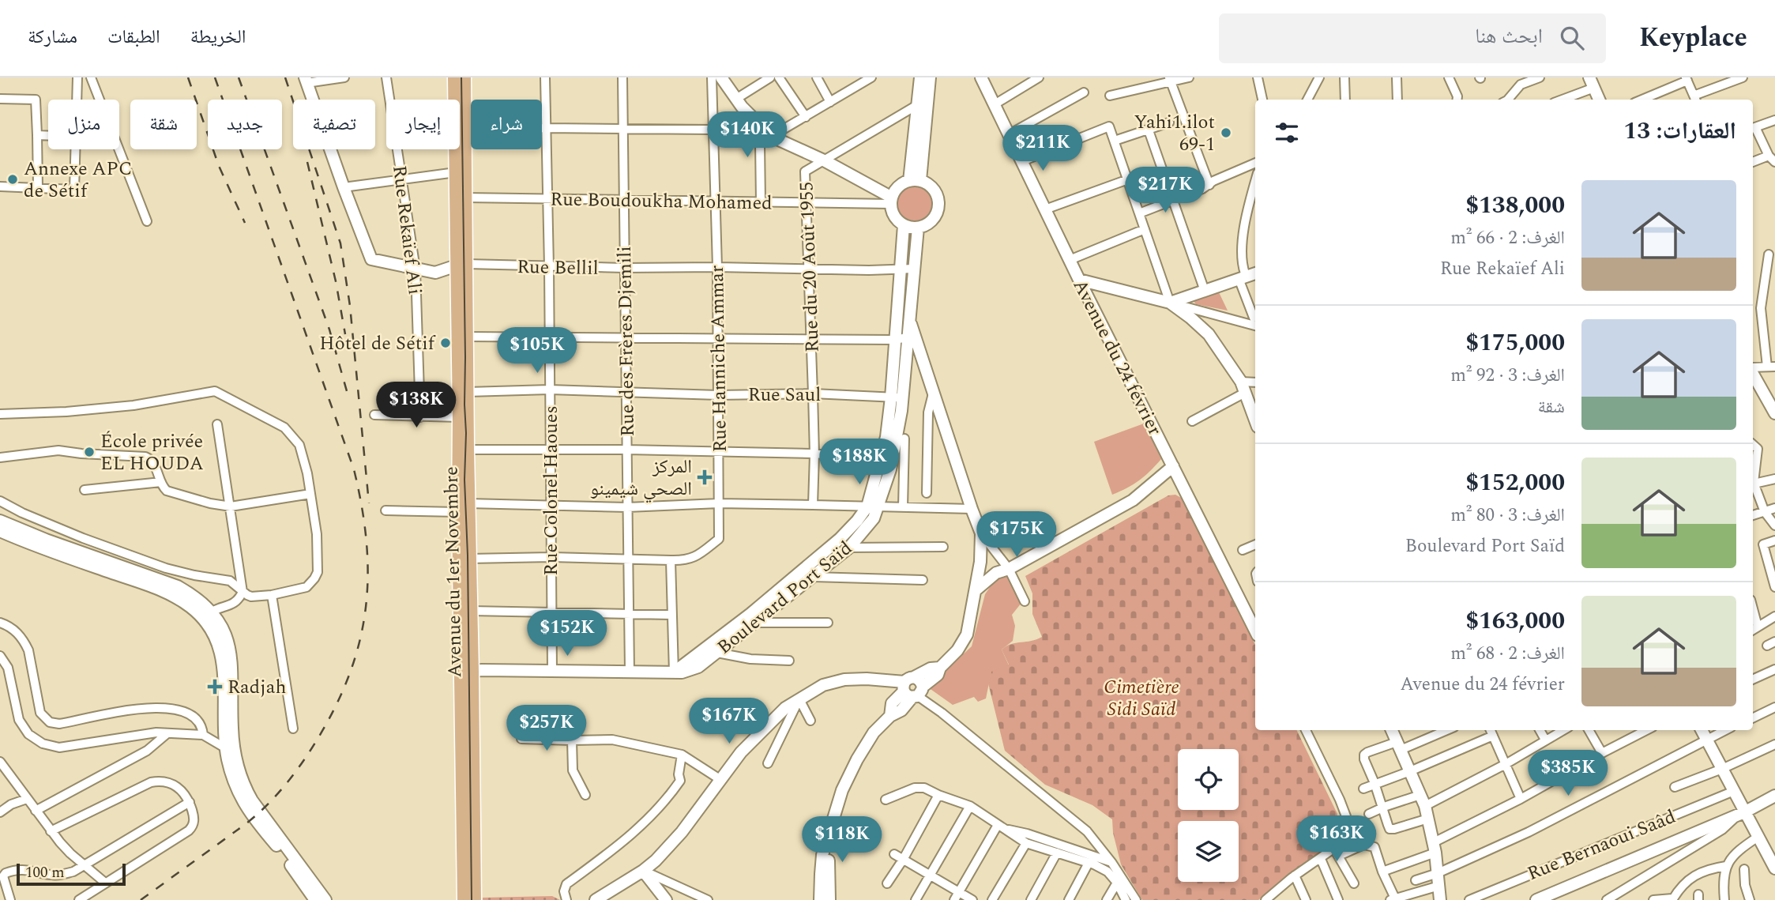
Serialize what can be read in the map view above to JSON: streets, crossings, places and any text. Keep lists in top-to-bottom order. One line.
{"streets":{"main road":["Avenue du 24 février","Avenue du 1er Novembre","Boulevard Port Saïd"],"street":["Rue Boudoukha Mohamed","Rue Rekaïef Ali","Rue Bellil","Rue du 20 Août 1955","Rue des Frères Djemili","Rue Hanniche Ammar","Rue Saul","Rue Colonel Haoues","Rue Bernaoui Saâd"]},"crossings":[["Rue Boudoukha Mohamed","Rue du 20 Août 1955"],["Rue Boudoukha Mohamed","Rue des Frères Djemili"],["Rue Boudoukha Mohamed","Rue Hanniche Ammar"],["Rue Boudoukha Mohamed","Rue Colonel Haoues"],["Rue Boudoukha Mohamed","Avenue du 1er Novembre"],["Rue Bellil","Rue du 20 Août 1955"],["Rue Bellil","Rue des Frères Djemili"],["Rue Bellil","Rue Hanniche Ammar"],["Rue Bellil","Rue Colonel Haoues"],["Rue Bellil","Avenue du 1er Novembre"],["Rue du 20 Août 1955","Rue Saul"],["Rue des Frères Djemili","Rue Saul"],["Rue des Frères Djemili","Boulevard Port Saïd"],["Rue Hanniche Ammar","Rue Saul"],["Rue Saul","Rue Colonel Haoues"],["Rue Saul","Avenue du 1er Novembre"],["Rue Colonel Haoues","Boulevard Port Saïd"],["Avenue du 1er Novembre","Boulevard Port Saïd"]],"parks":["Cimetière Sidi Saïd"],"places":{"other":["Yahi1.ilot 69-1","Annexe APC de Sétif","Hôtel de Sétif","École privée EL HOUDA"],"health":["المركز الصحي شيمينو","Radjah"]},"scale_bar":"100 m","page":{"header":"Keyplace","search":"ابحث هنا","nav":["الخريطة","الطبقات","مشاركة"],"chip":["شراء","إيجار","تصفية","جديد","شقة","منزل"],"heading":"العقارات: 13","price":["$140K","$211K","$217K","$105K","$138K","$188K","$175K","$152K","$167K","$257K","$385K","$163K","$118K"],"list":[{"name":"$138,000","note":"الغرف: 2 · 66 m² · Rue Rekaïef Ali"},{"name":"$175,000","note":"الغرف: 3 · 92 m² · شقة"},{"name":"$152,000","note":"الغرف: 3 · 80 m² · Boulevard Port Saïd"},{"name":"$163,000","note":"الغرف: 2 · 68 m² · Avenue du 24 février"}],"scale":"100 m"}}
